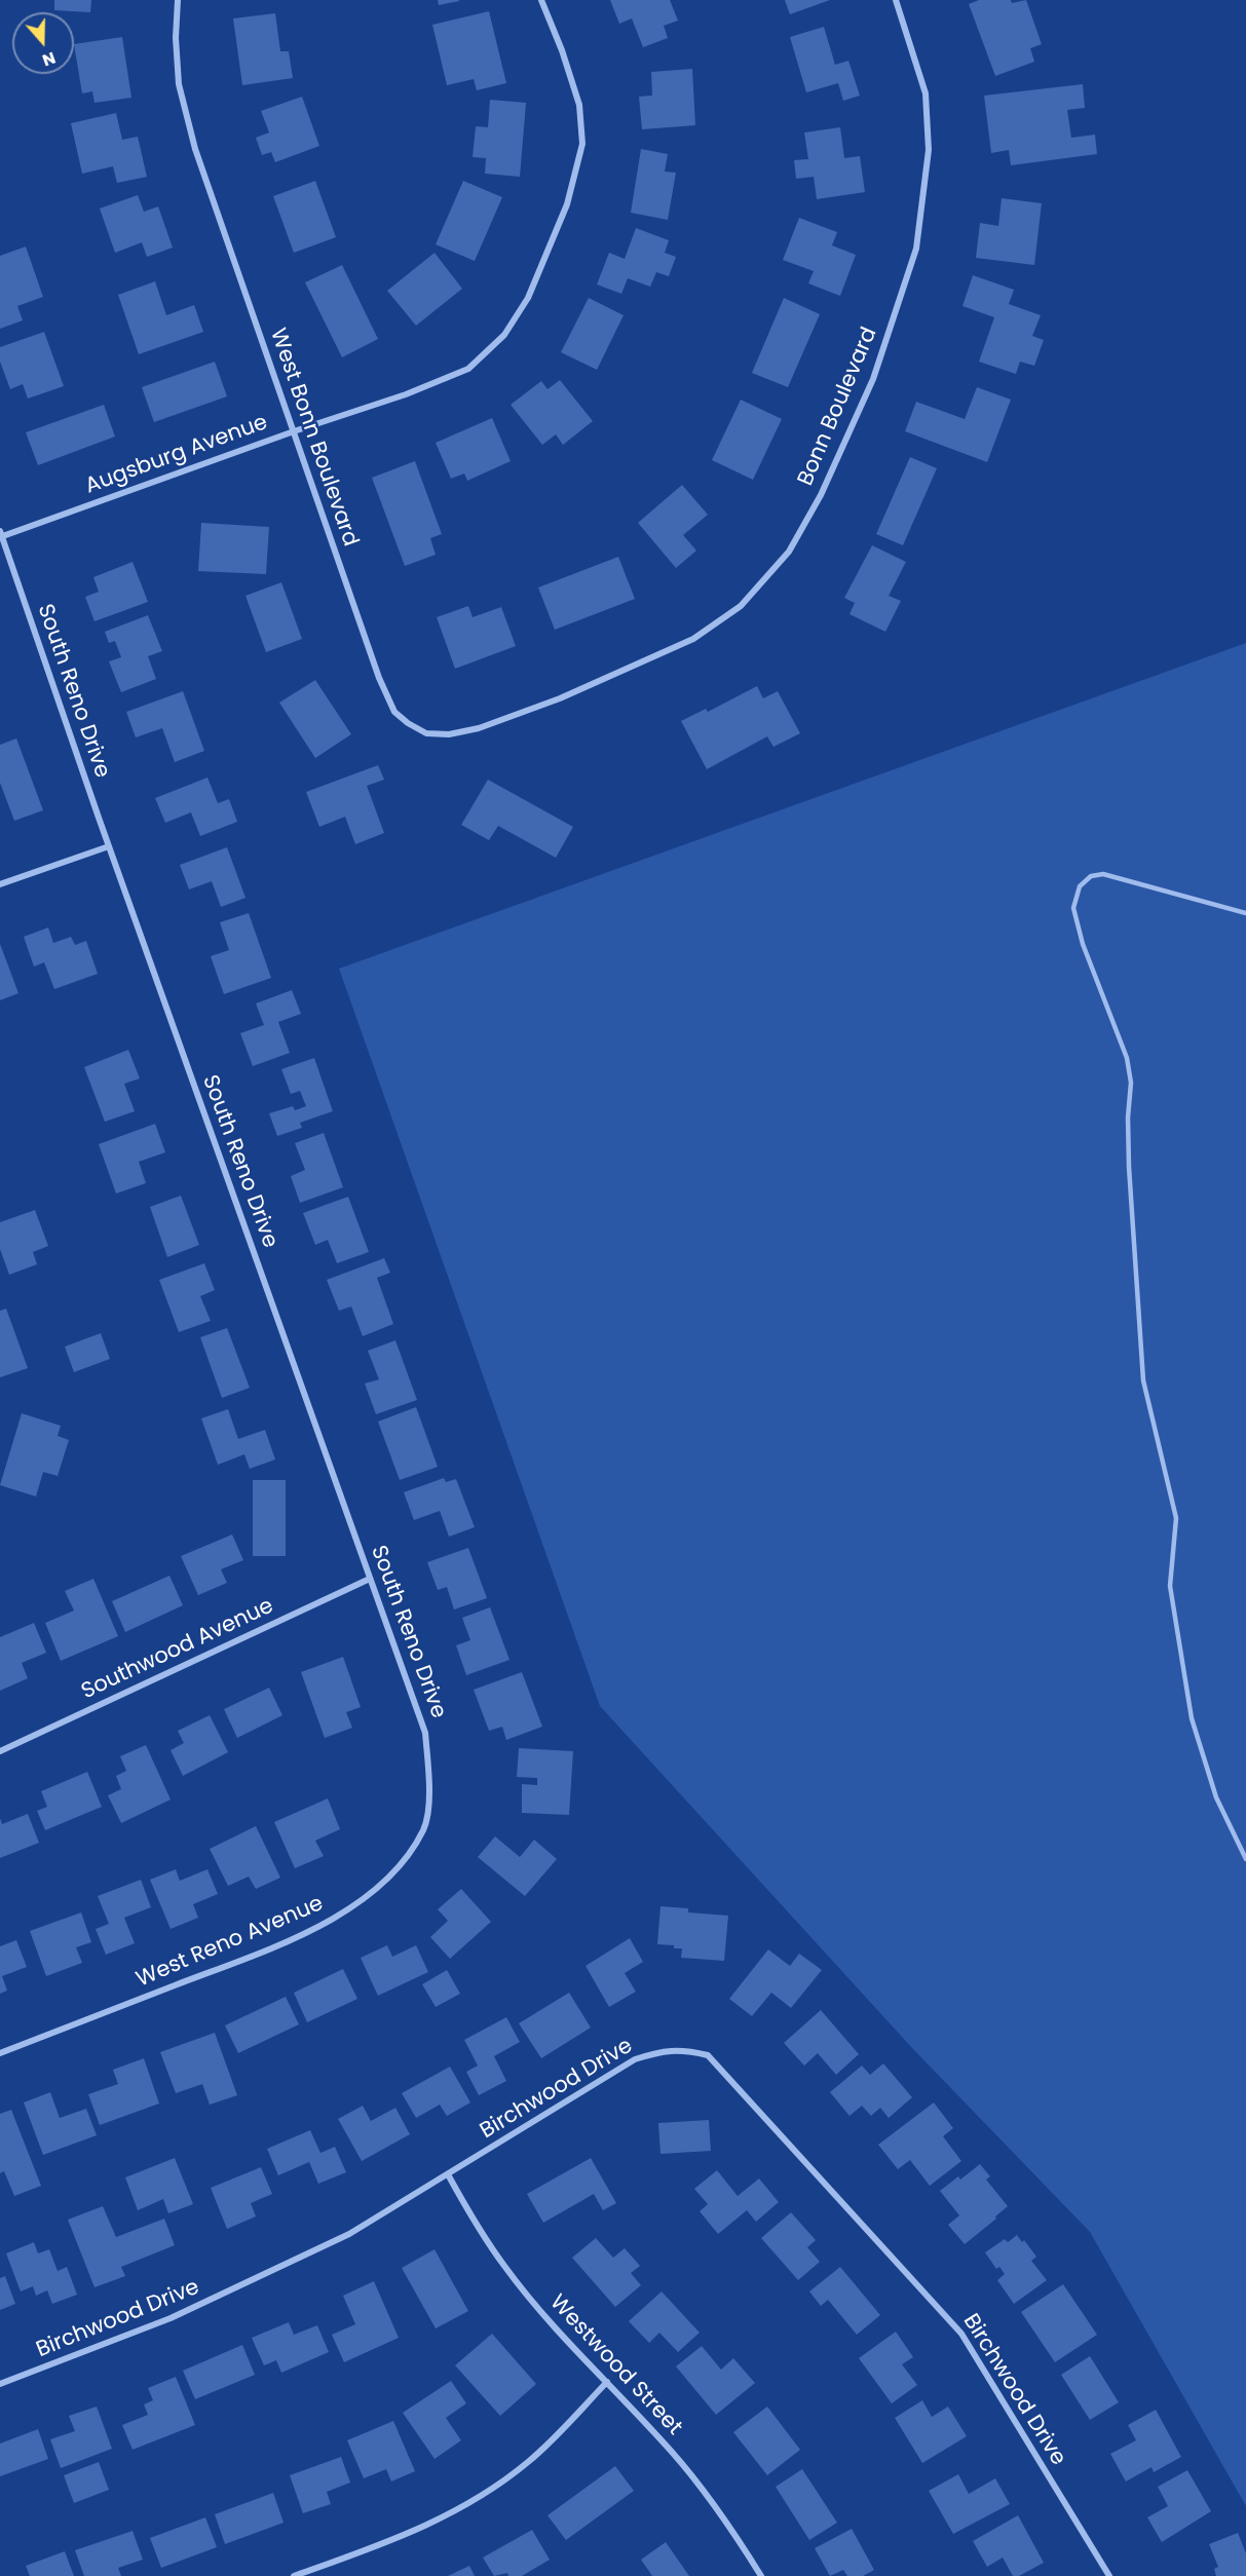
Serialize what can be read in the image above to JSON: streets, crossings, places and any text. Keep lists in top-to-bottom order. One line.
{"streets":{"street":["Bonn Boulevard","West Bonn Boulevard","Augsburg Avenue","South Reno Drive","Southwood Avenue","West Reno Avenue","Birchwood Drive","Westwood Street"]},"crossings":[["Bonn Boulevard","West Bonn Boulevard"],["West Bonn Boulevard","Augsburg Avenue"],["Augsburg Avenue","South Reno Drive"],["South Reno Drive","Southwood Avenue"],["South Reno Drive","West Reno Avenue"],["Birchwood Drive","Westwood Street"]],"north":"bottom"}
